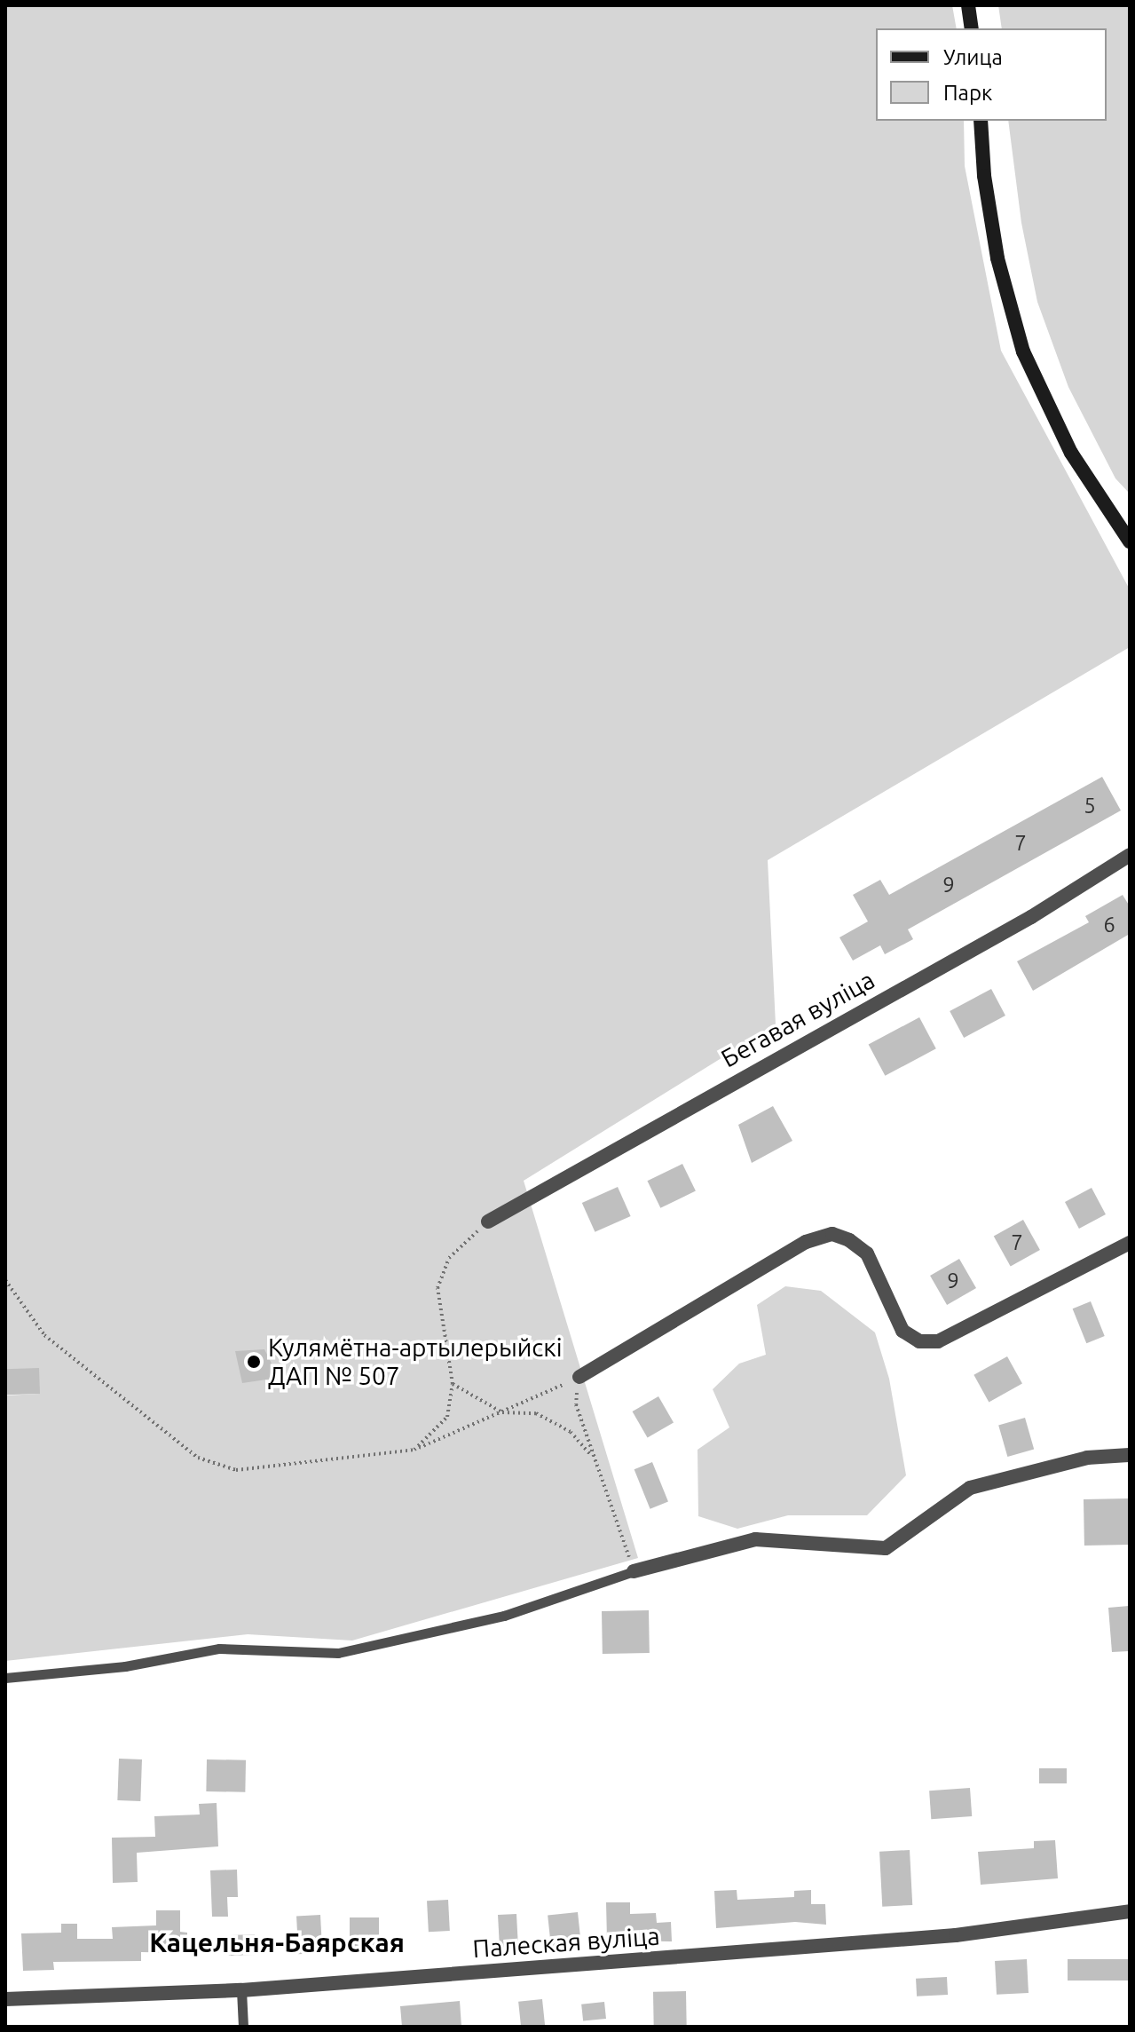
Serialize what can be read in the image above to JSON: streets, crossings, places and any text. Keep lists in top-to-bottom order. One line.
{"streets":{"street":["Бегавая вуліца","Палеская вуліца"]},"districts":["Кацельня-Баярская"],"places":["Кулямётна-артылерыйскі ДАП № 507"],"house_numbers":["5","7","9","6","7","9"],"legend":["Улица","Парк"]}
